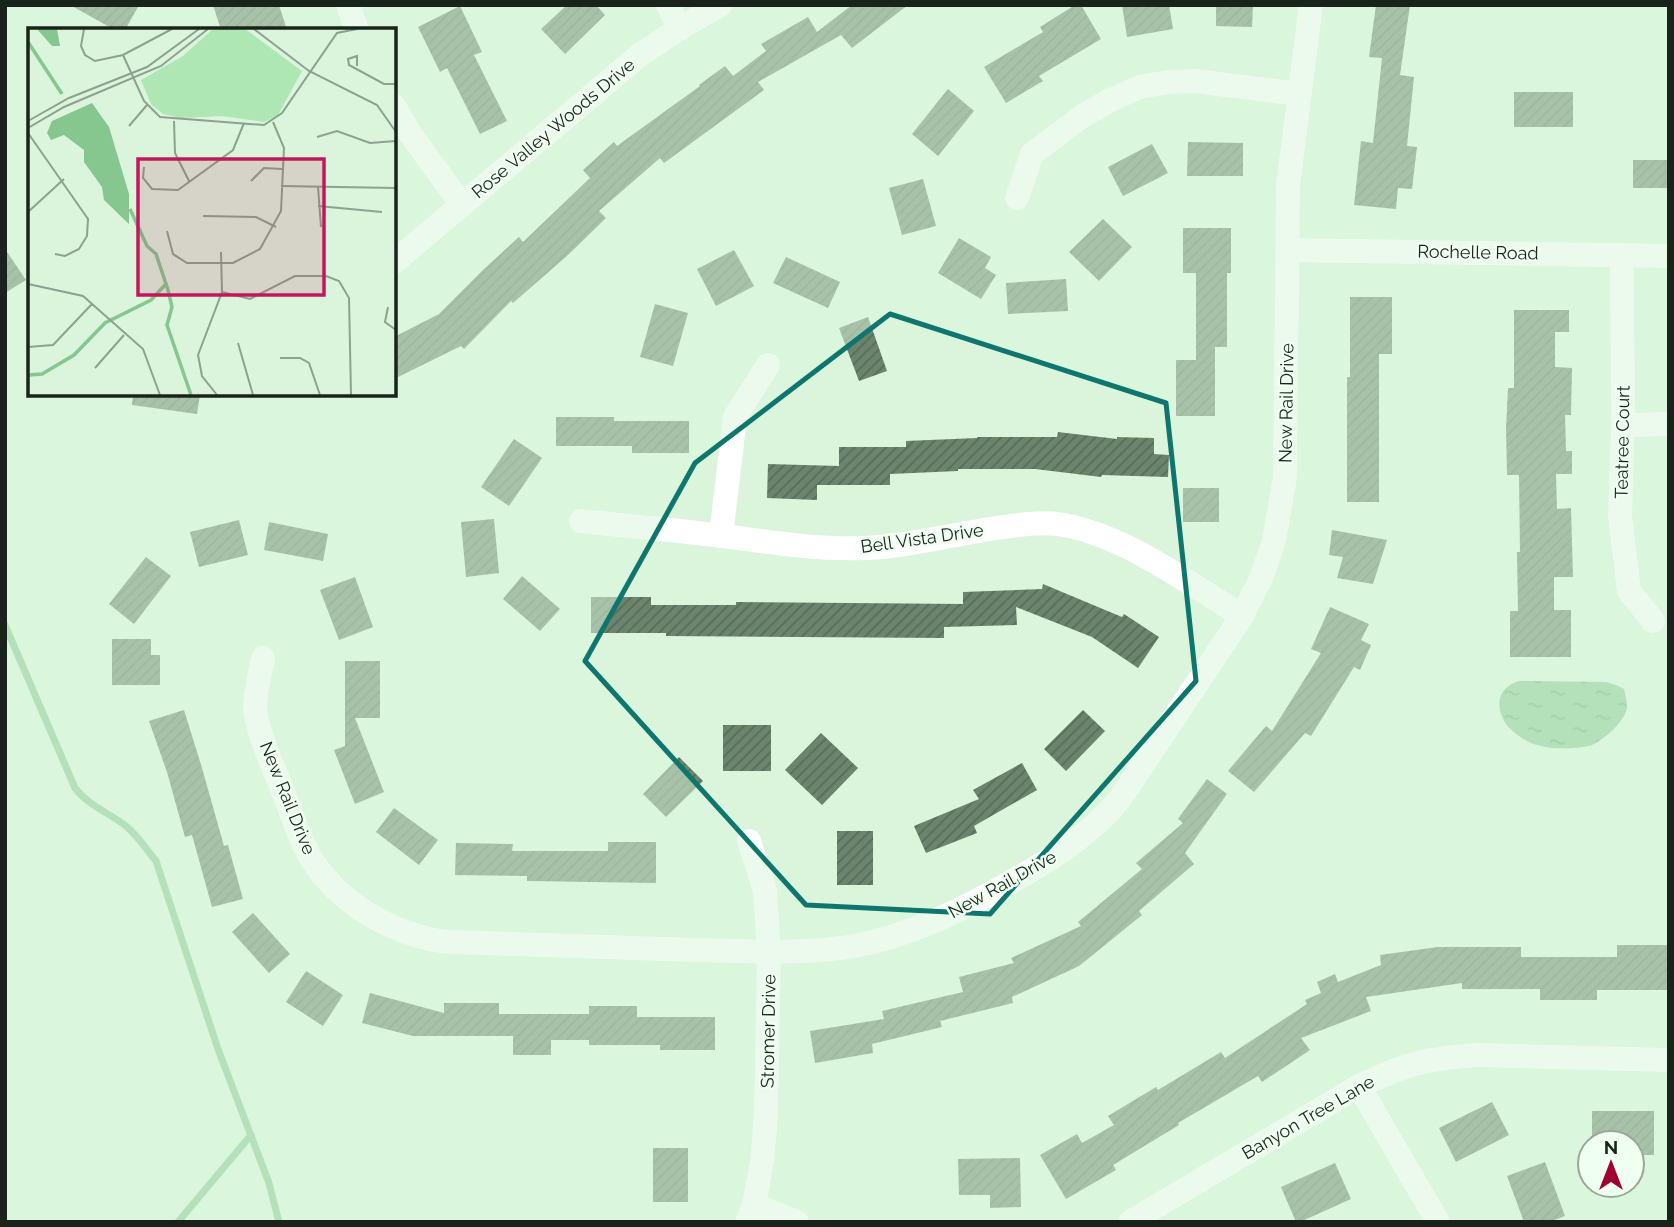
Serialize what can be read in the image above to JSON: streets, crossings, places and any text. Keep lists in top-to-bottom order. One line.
{"streets":{"street":["Rose Valley Woods Drive","Rochelle Road","New Rail Drive","Teatree Court","Bell Vista Drive","Stromer Drive","Banyon Tree Lane"]},"crossings":[["Rochelle Road","New Rail Drive"],["Rochelle Road","Teatree Court"],["New Rail Drive","Bell Vista Drive"],["New Rail Drive","Stromer Drive"]],"north":"top"}
